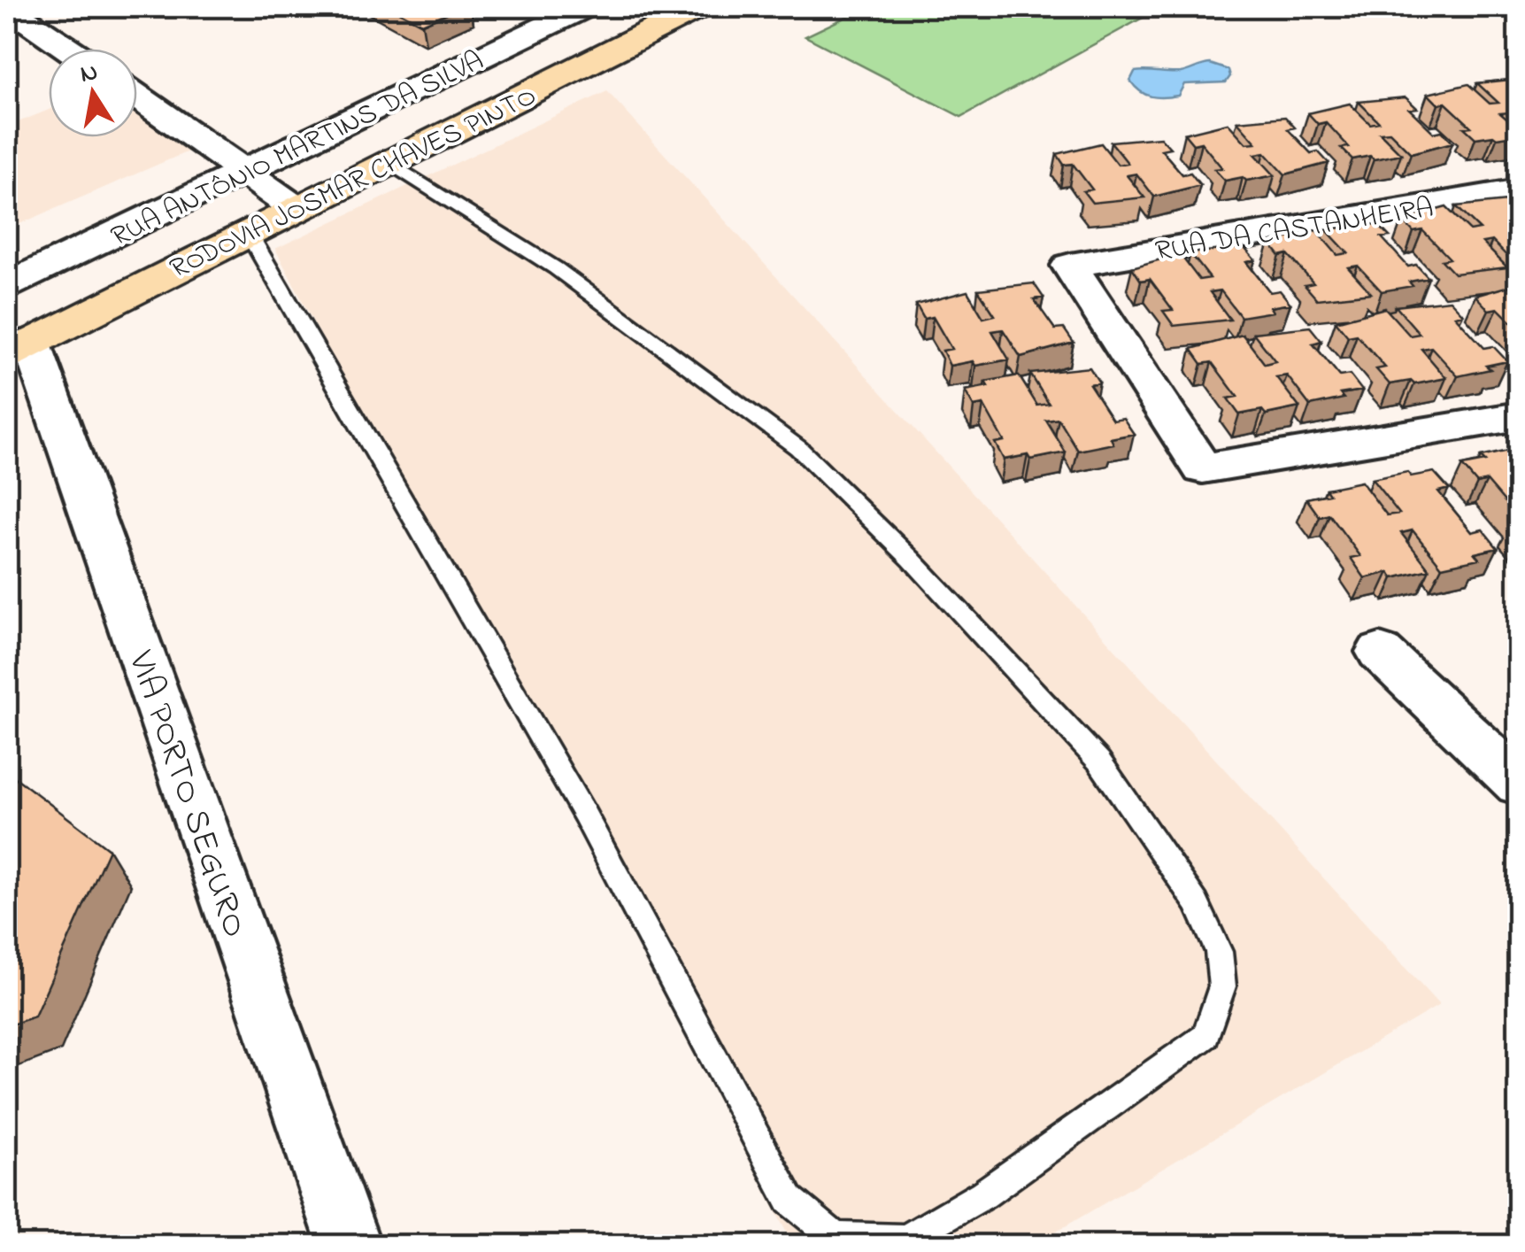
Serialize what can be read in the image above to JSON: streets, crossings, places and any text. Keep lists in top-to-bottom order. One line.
{"streets":{"main road":["RODOVIA JOSMAR CHAVES PINTO"],"street":["RUA ANTÔNIO MARTINS DA SILVA","RUA DA CASTANHEIRA","VIA PORTO SEGURO"]},"crossings":[["RODOVIA JOSMAR CHAVES PINTO","VIA PORTO SEGURO"]],"north":"top"}
